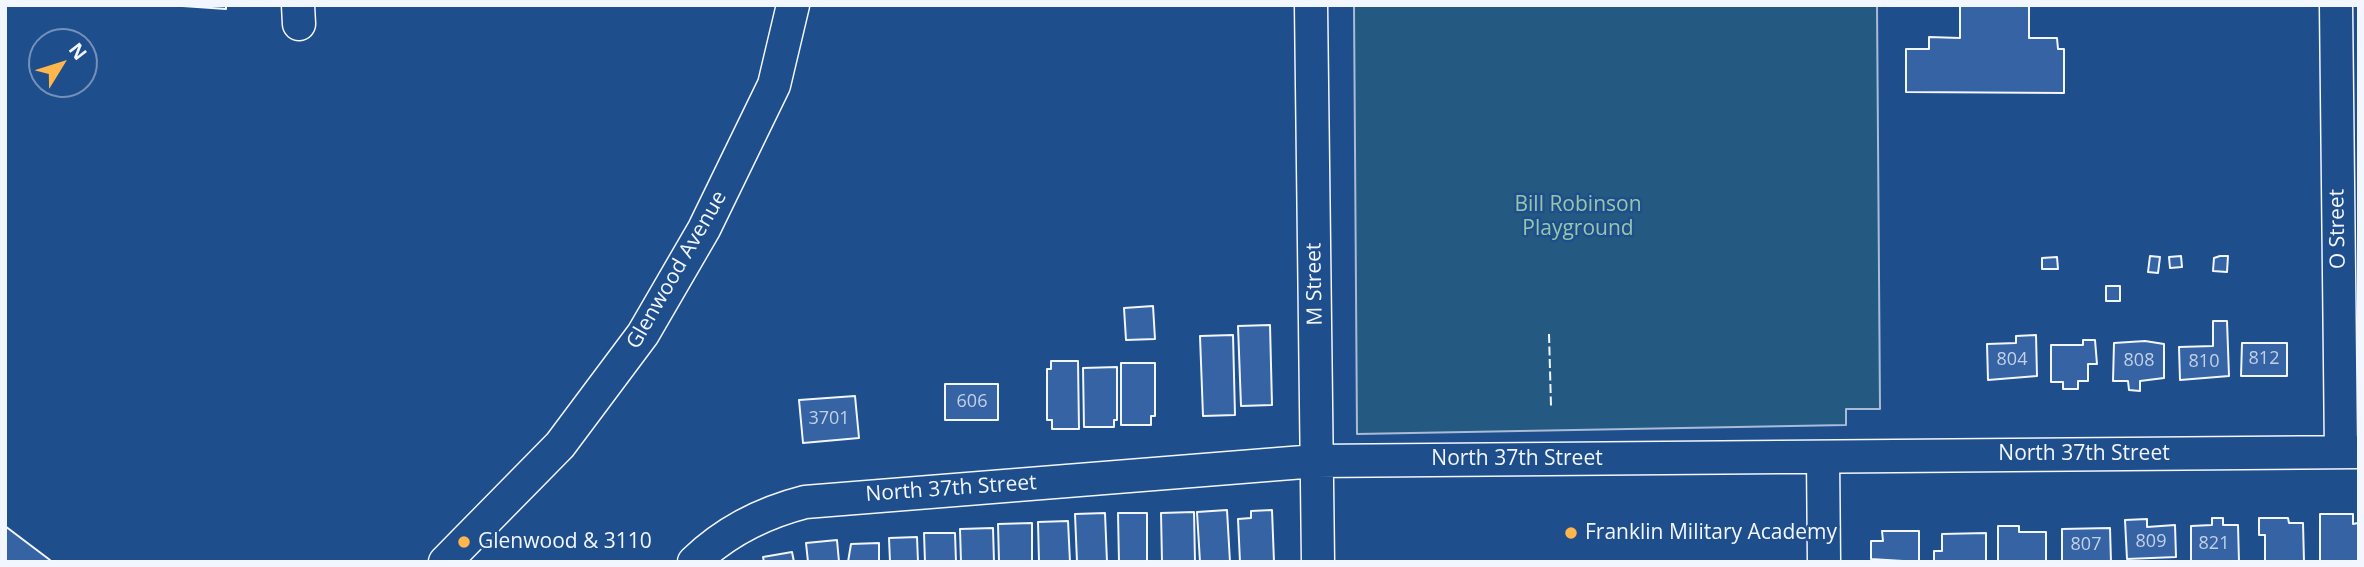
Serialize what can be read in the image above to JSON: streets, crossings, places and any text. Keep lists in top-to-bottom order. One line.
{"streets":{"street":["O Street","Glenwood Avenue","M Street","North 37th Street"]},"crossings":[["O Street","North 37th Street"],["M Street","North 37th Street"]],"parks":["Bill Robinson Playground"],"places":["Franklin Military Academy","Glenwood & 3110"],"house_numbers":["812","804","808","810","606","3701","809","821","807"],"north":"top right"}
